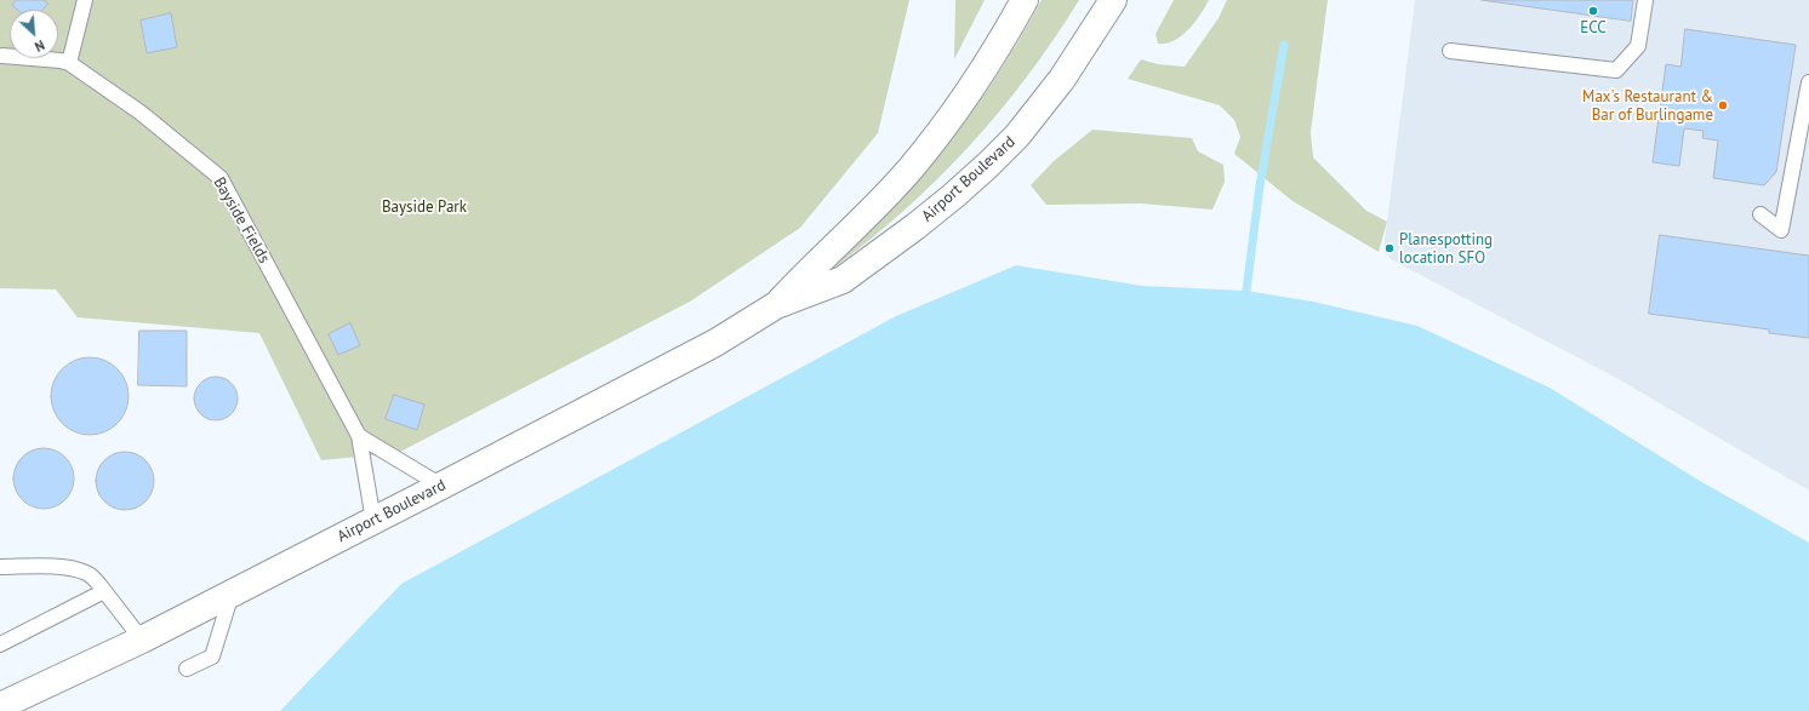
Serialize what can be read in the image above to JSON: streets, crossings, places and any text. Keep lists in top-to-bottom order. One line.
{"streets":{"main road":["Airport Boulevard"],"lane":["Bayside Fields"]},"crossings":[["Airport Boulevard","Bayside Fields"]],"parks":["Bayside Park"],"places":["ECC","Max's Restaurant & Bar of Burlingame","Planespotting location SFO"],"north":"bottom right"}
